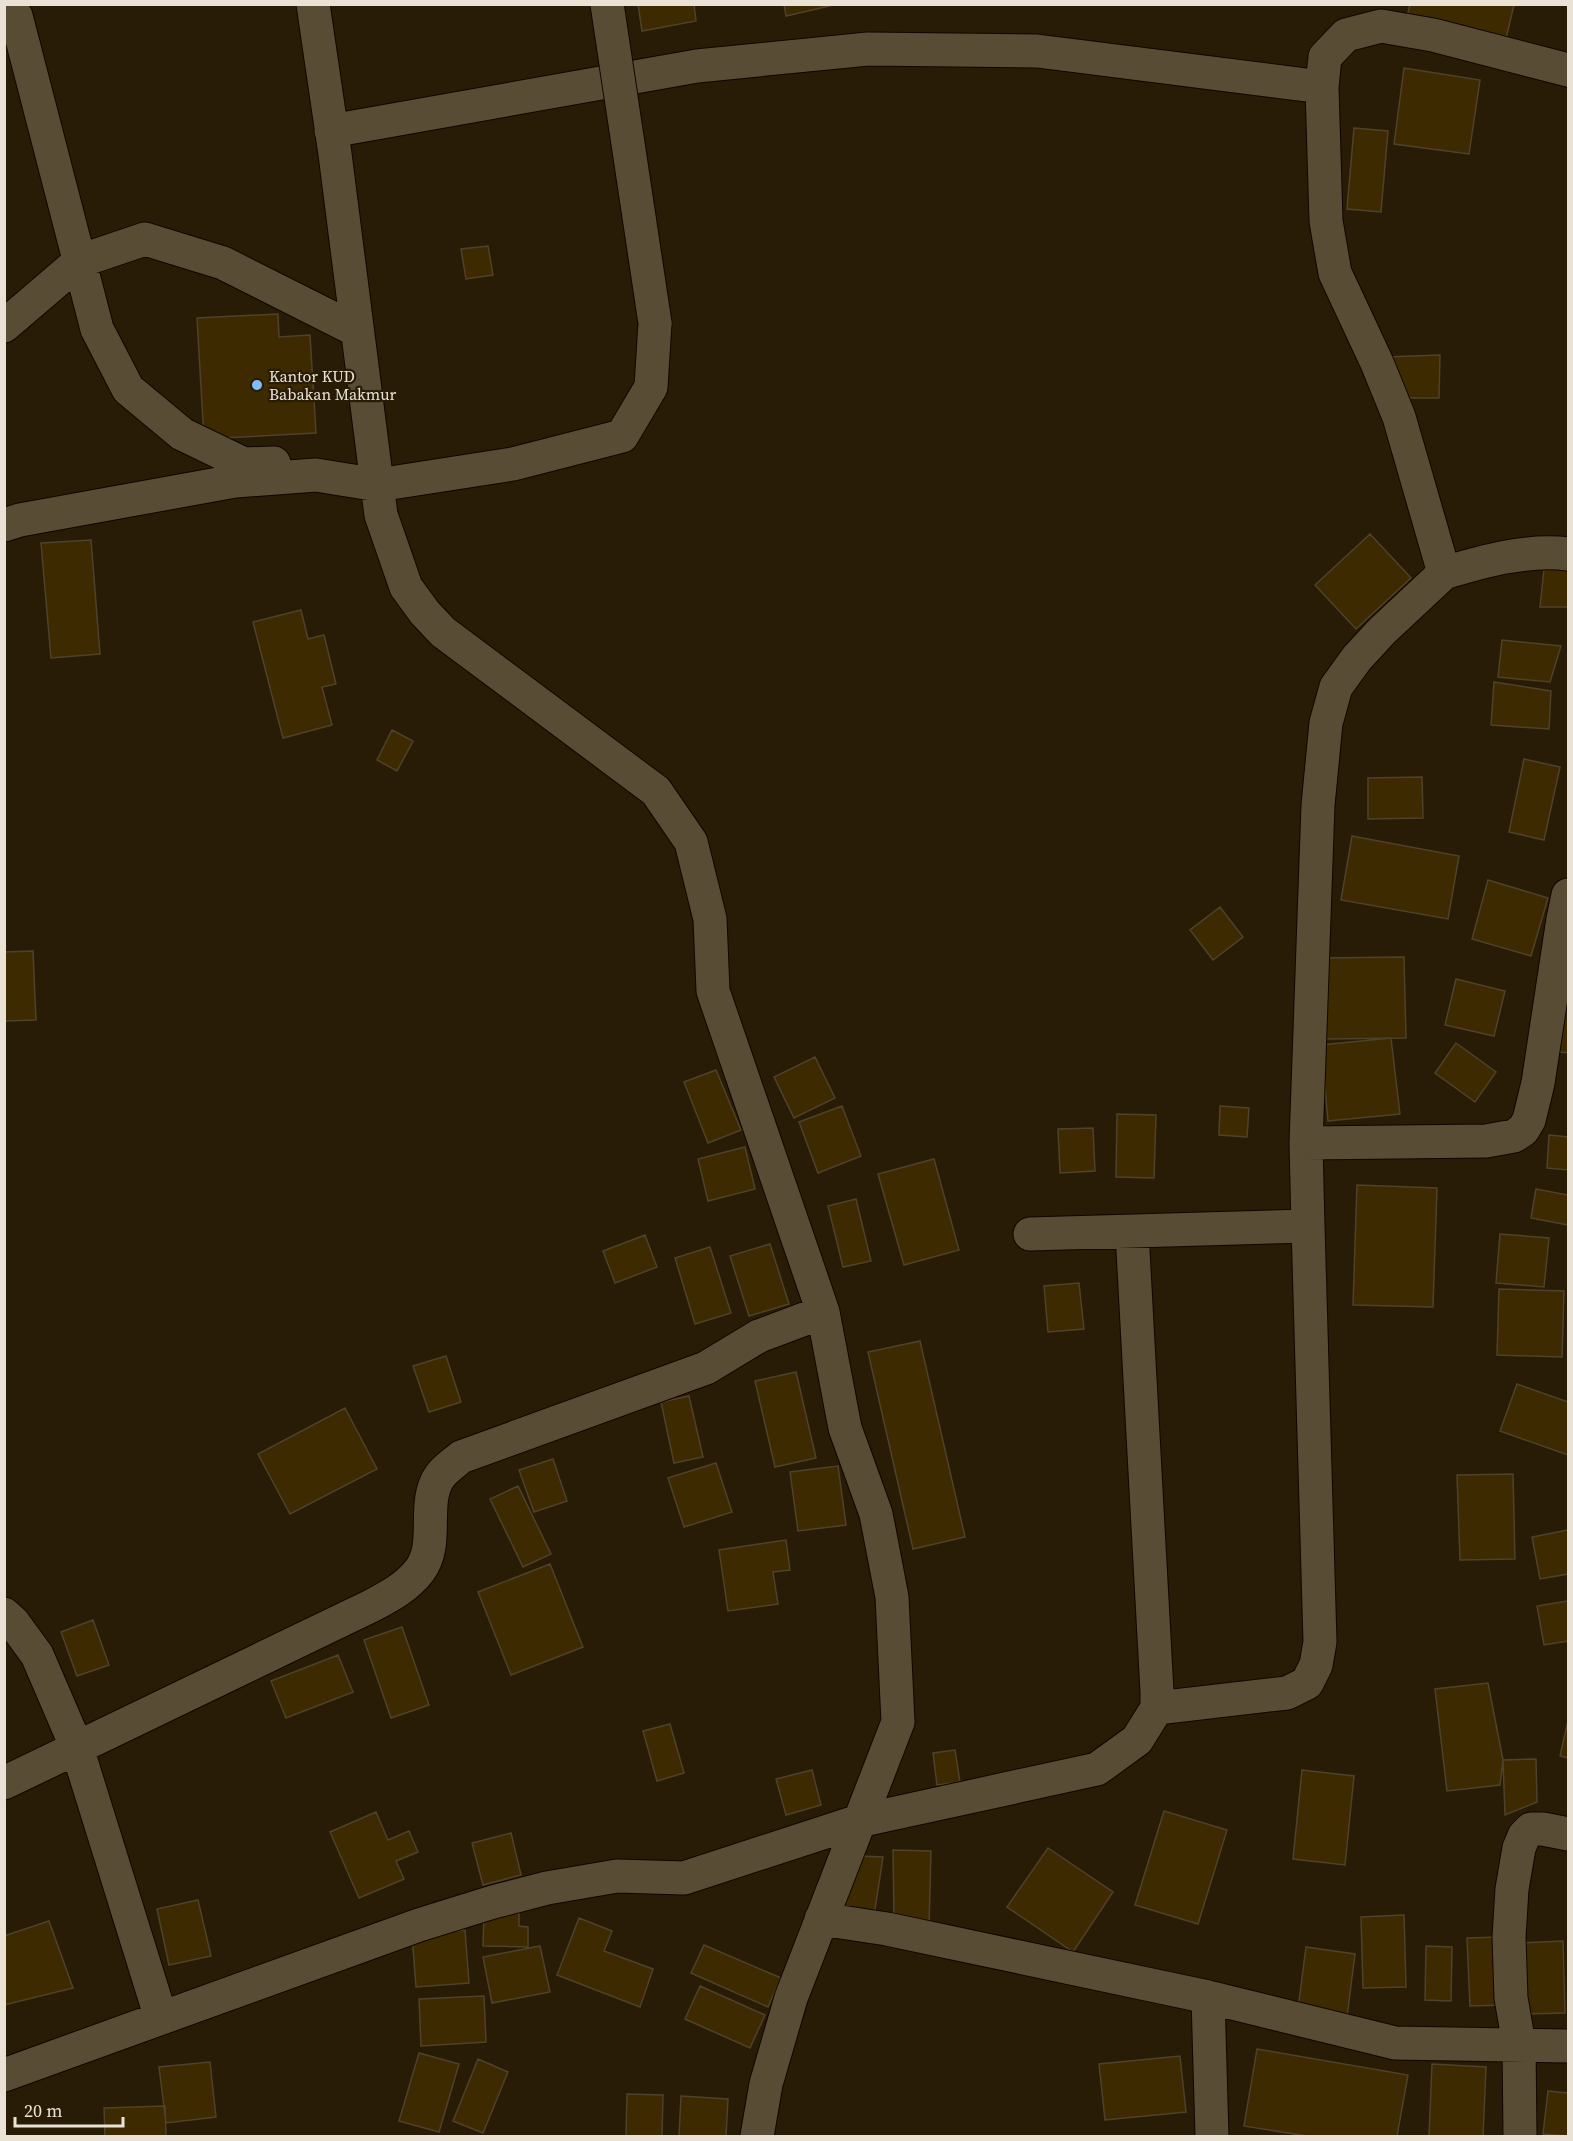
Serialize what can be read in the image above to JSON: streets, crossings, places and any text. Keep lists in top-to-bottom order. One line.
{"places":["Kantor KUD Babakan Makmur"],"scale_bar":"20 m"}
